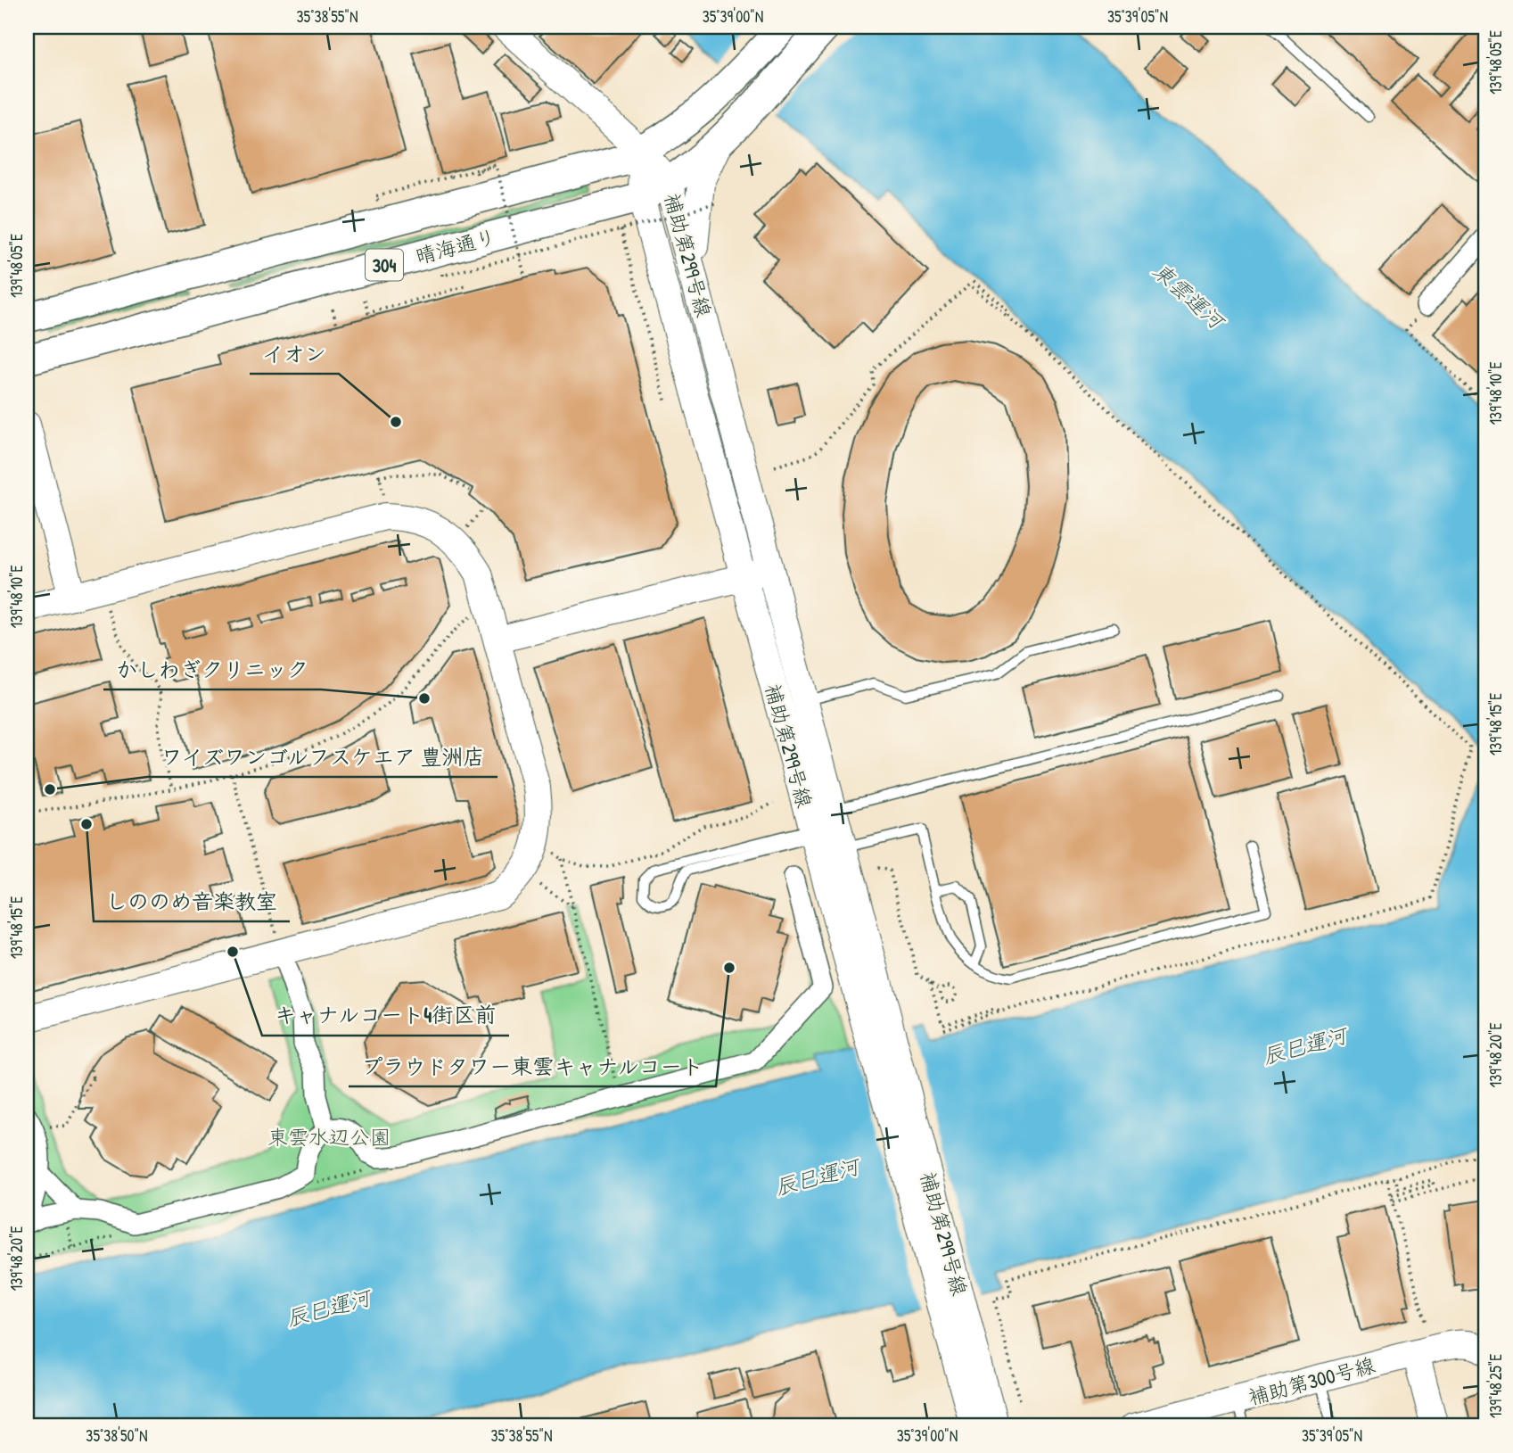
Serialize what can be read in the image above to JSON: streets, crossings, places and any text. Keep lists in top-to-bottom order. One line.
{"streets":{"main road":["晴海通り","304"],"street":["補助第299号線","補助第300号線"]},"crossings":[["晴海通り","補助第299号線"]],"water":["東雲運河","辰巳運河"],"parks":["東雲水辺公園"],"places":["イオン","かしわぎクリニック","ワイズワンゴルフスケエア 豊洲店","しののめ音楽教室","キャナルコート4街区前","プラウドタワー東雲キャナルコート"],"coordinates":["35°38'55\"N","35°39'00\"N","35°39'05\"N","139°48'05\"E","139°48'10\"E","139°48'15\"E","139°48'20\"E","139°48'25\"E","35°38'50\"N"]}
